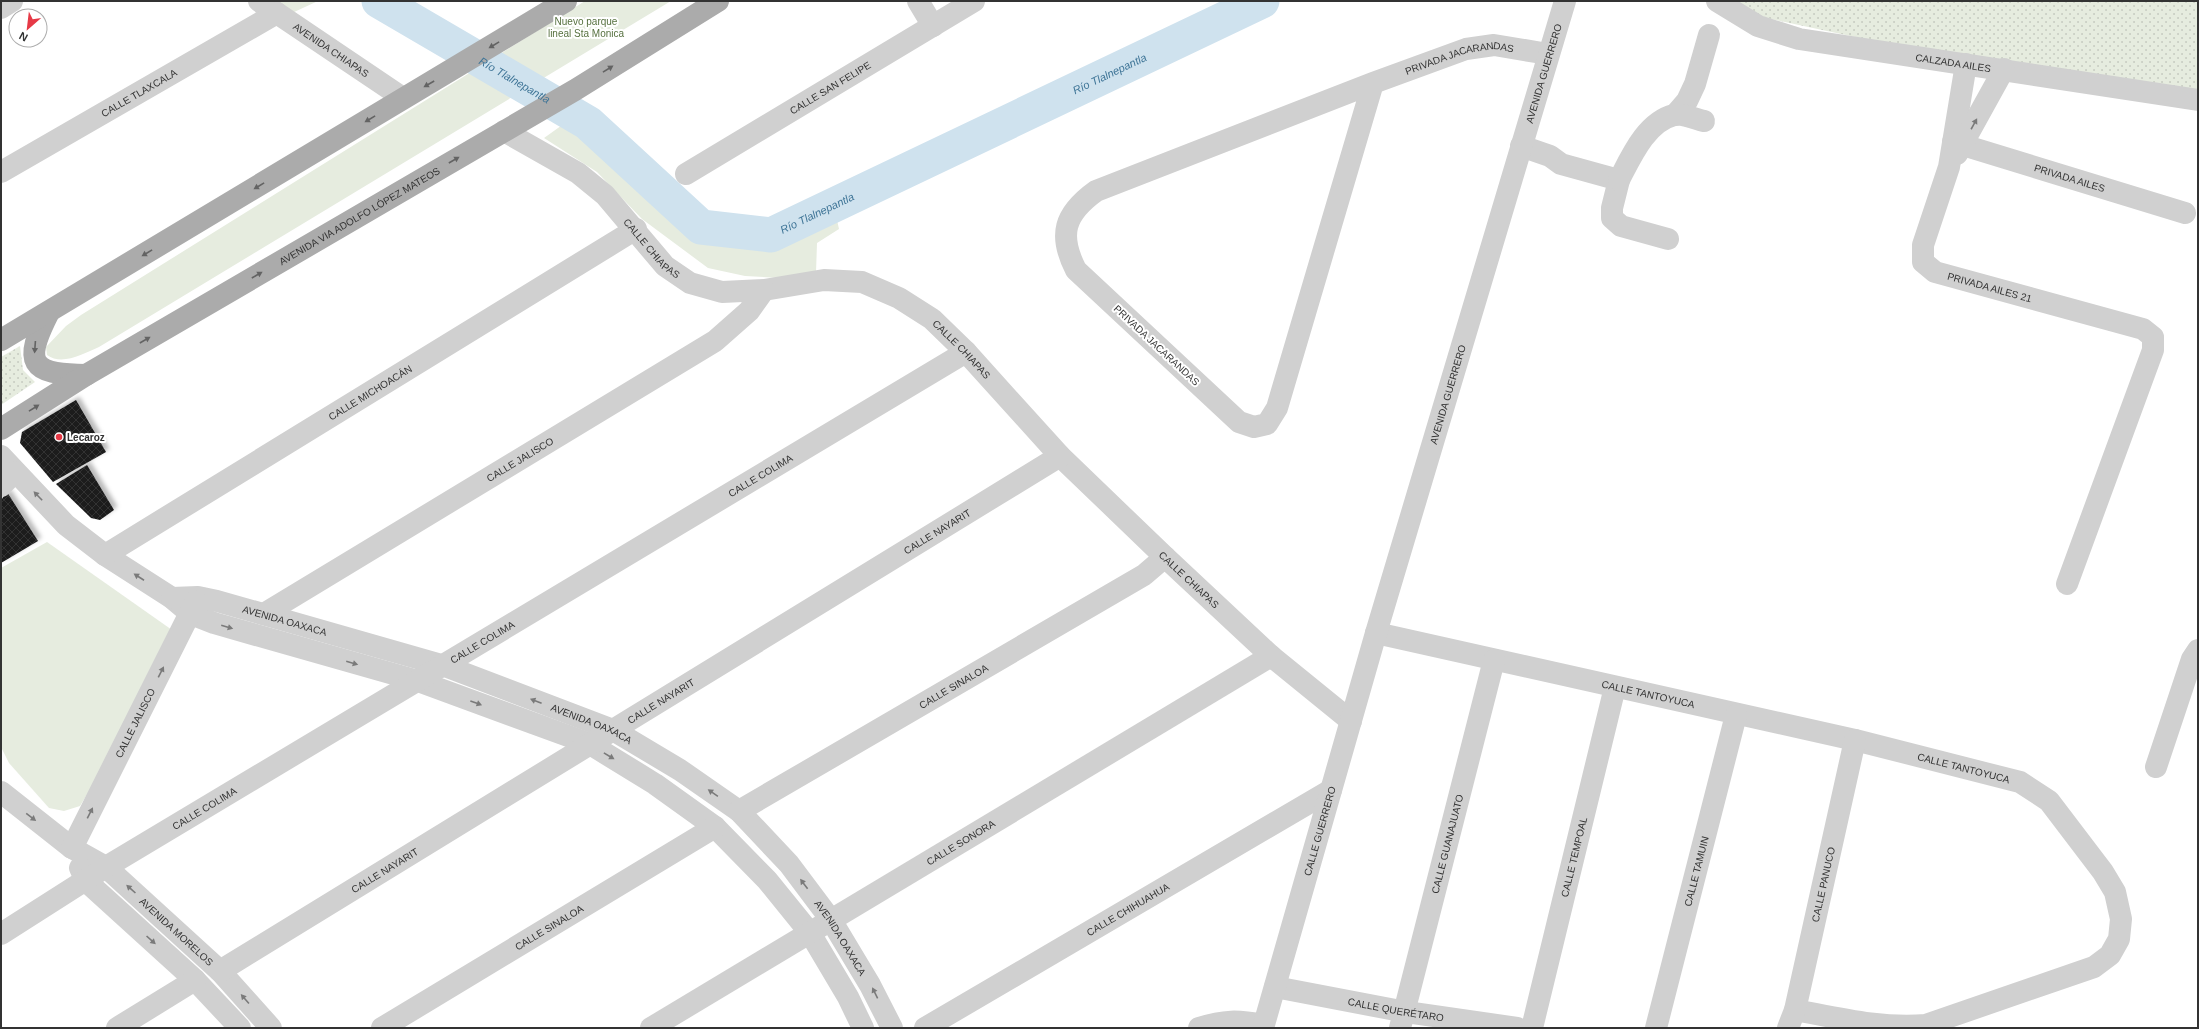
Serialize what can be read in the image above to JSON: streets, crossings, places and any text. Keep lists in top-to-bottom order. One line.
{"streets":{"main road":["AVENIDA VIA ADOLFO LÓPEZ MATEOS"],"street":["AVENIDA CHIAPAS","PRIVADA JACARANDAS","CALZADA AILES","AVENIDA GUERRERO","CALLE SAN FELIPE","CALLE TLAXCALA","PRIVADA AILES","CALLE CHIAPAS","PRIVADA AILES 21","CALLE MICHOACÁN","CALLE JALISCO","CALLE COLIMA","CALLE NAYARIT","AVENIDA OAXACA","CALLE SINALOA","CALLE TANTOYUCA","CALLE GUERRERO","CALLE SONORA","CALLE GUANAJUATO","CALLE TEMPOAL","CALLE TAMUIN","CALLE PANUCO","CALLE CHIHUAHUA","AVENIDA MORELOS","CALLE QUERÉTARO"]},"crossings":[["AVENIDA CHIAPAS","CALLE TLAXCALA"],["PRIVADA JACARANDAS","AVENIDA GUERRERO"],["CALZADA AILES","PRIVADA AILES 21"],["AVENIDA GUERRERO","CALLE TANTOYUCA"],["AVENIDA GUERRERO","CALLE GUERRERO"],["PRIVADA AILES","PRIVADA AILES 21"],["AVENIDA VIA ADOLFO LÓPEZ MATEOS","CALLE CHIAPAS"],["CALLE CHIAPAS","CALLE MICHOACÁN"],["CALLE CHIAPAS","CALLE JALISCO"],["CALLE CHIAPAS","CALLE COLIMA"],["CALLE CHIAPAS","CALLE NAYARIT"],["CALLE CHIAPAS","CALLE SINALOA"],["CALLE CHIAPAS","CALLE GUERRERO"],["CALLE CHIAPAS","CALLE SONORA"],["CALLE MICHOACÁN","AVENIDA OAXACA"],["CALLE JALISCO","AVENIDA OAXACA"],["CALLE JALISCO","AVENIDA MORELOS"],["CALLE COLIMA","AVENIDA OAXACA"],["CALLE COLIMA","AVENIDA MORELOS"],["CALLE NAYARIT","AVENIDA OAXACA"],["CALLE NAYARIT","AVENIDA MORELOS"],["AVENIDA OAXACA","CALLE SINALOA"],["AVENIDA OAXACA","CALLE SONORA"],["CALLE TANTOYUCA","CALLE GUERRERO"],["CALLE TANTOYUCA","CALLE GUANAJUATO"],["CALLE TANTOYUCA","CALLE TEMPOAL"],["CALLE TANTOYUCA","CALLE TAMUIN"],["CALLE TANTOYUCA","CALLE PANUCO"],["CALLE GUERRERO","CALLE CHIHUAHUA"],["CALLE GUERRERO","CALLE QUERÉTARO"],["CALLE GUANAJUATO","CALLE QUERÉTARO"]],"water":["Río Tlalnepantla"],"parks":["Nuevo parque lineal Sta Monica"],"places":["Lecaroz"],"north":"bottom left"}
